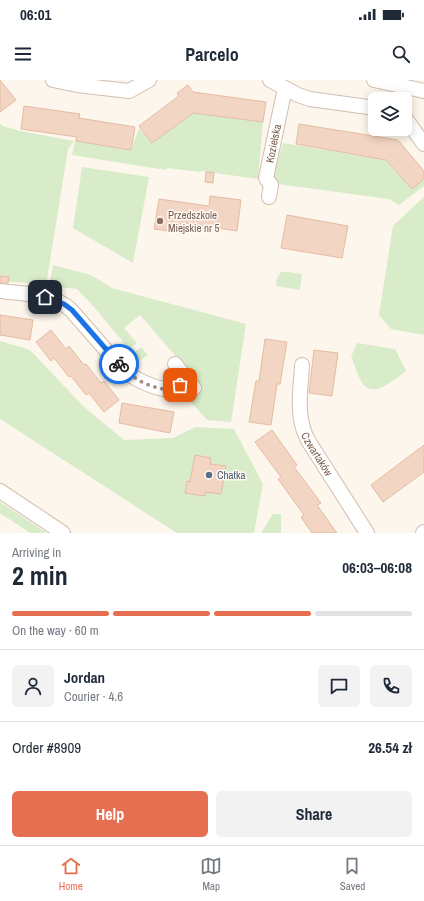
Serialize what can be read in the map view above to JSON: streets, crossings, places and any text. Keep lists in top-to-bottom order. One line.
{"streets":{"street":["Kozielska","Czwartaków"]},"places":["Przedszkole Miejskie nr 5","Chatka"],"page":{"status":"06:01","header":"Parcelo","heading":["2 min","Arriving in","06:03–06:08"],"panel":["Jordan","Courier · 4.6","Order #8909","26.54 zł"],"bar":"On the way · 60 m","buttons":["Help","Share"],"tabs":["Home","Map","Saved"]}}
